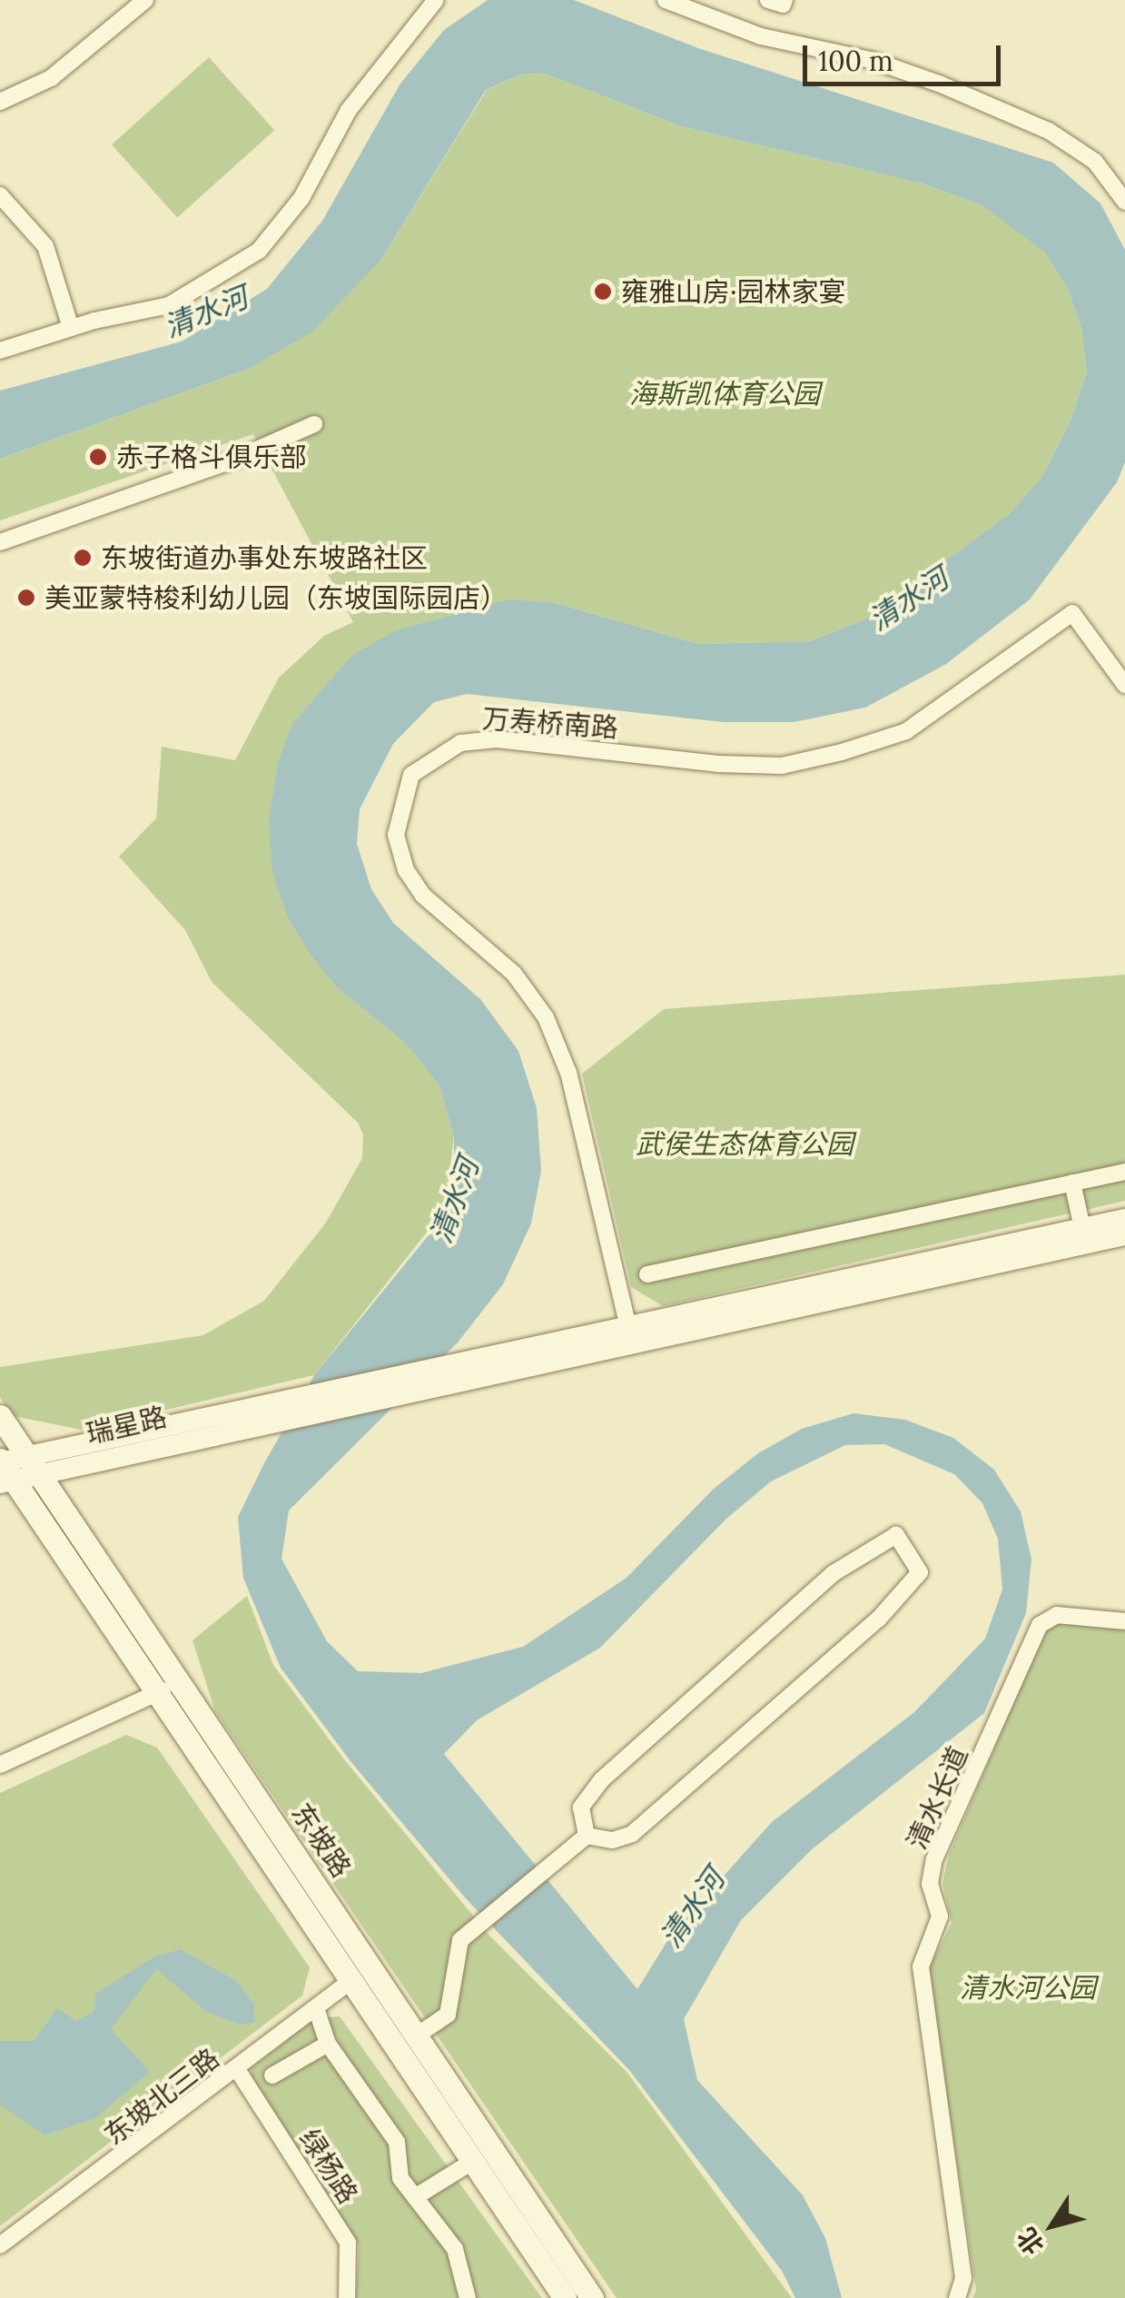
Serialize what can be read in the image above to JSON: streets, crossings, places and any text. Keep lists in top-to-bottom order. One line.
{"streets":{"main road":["东坡路"],"street":["万寿桥南路","瑞星路","清水长道","东坡北三路","绿杨路"]},"crossings":[["瑞星路","东坡路"],["东坡路","东坡北三路"],["东坡北三路","绿杨路"]],"water":["清水河"],"parks":["海斯凯体育公园","武侯生态体育公园","清水河公园"],"places":["雍雅山房·园林家宴","赤子格斗俱乐部","东坡街道办事处东坡路社区","美亚蒙特梭利幼儿园（东坡国际园店）"],"scale_bar":"100 m","north":"bottom left"}
